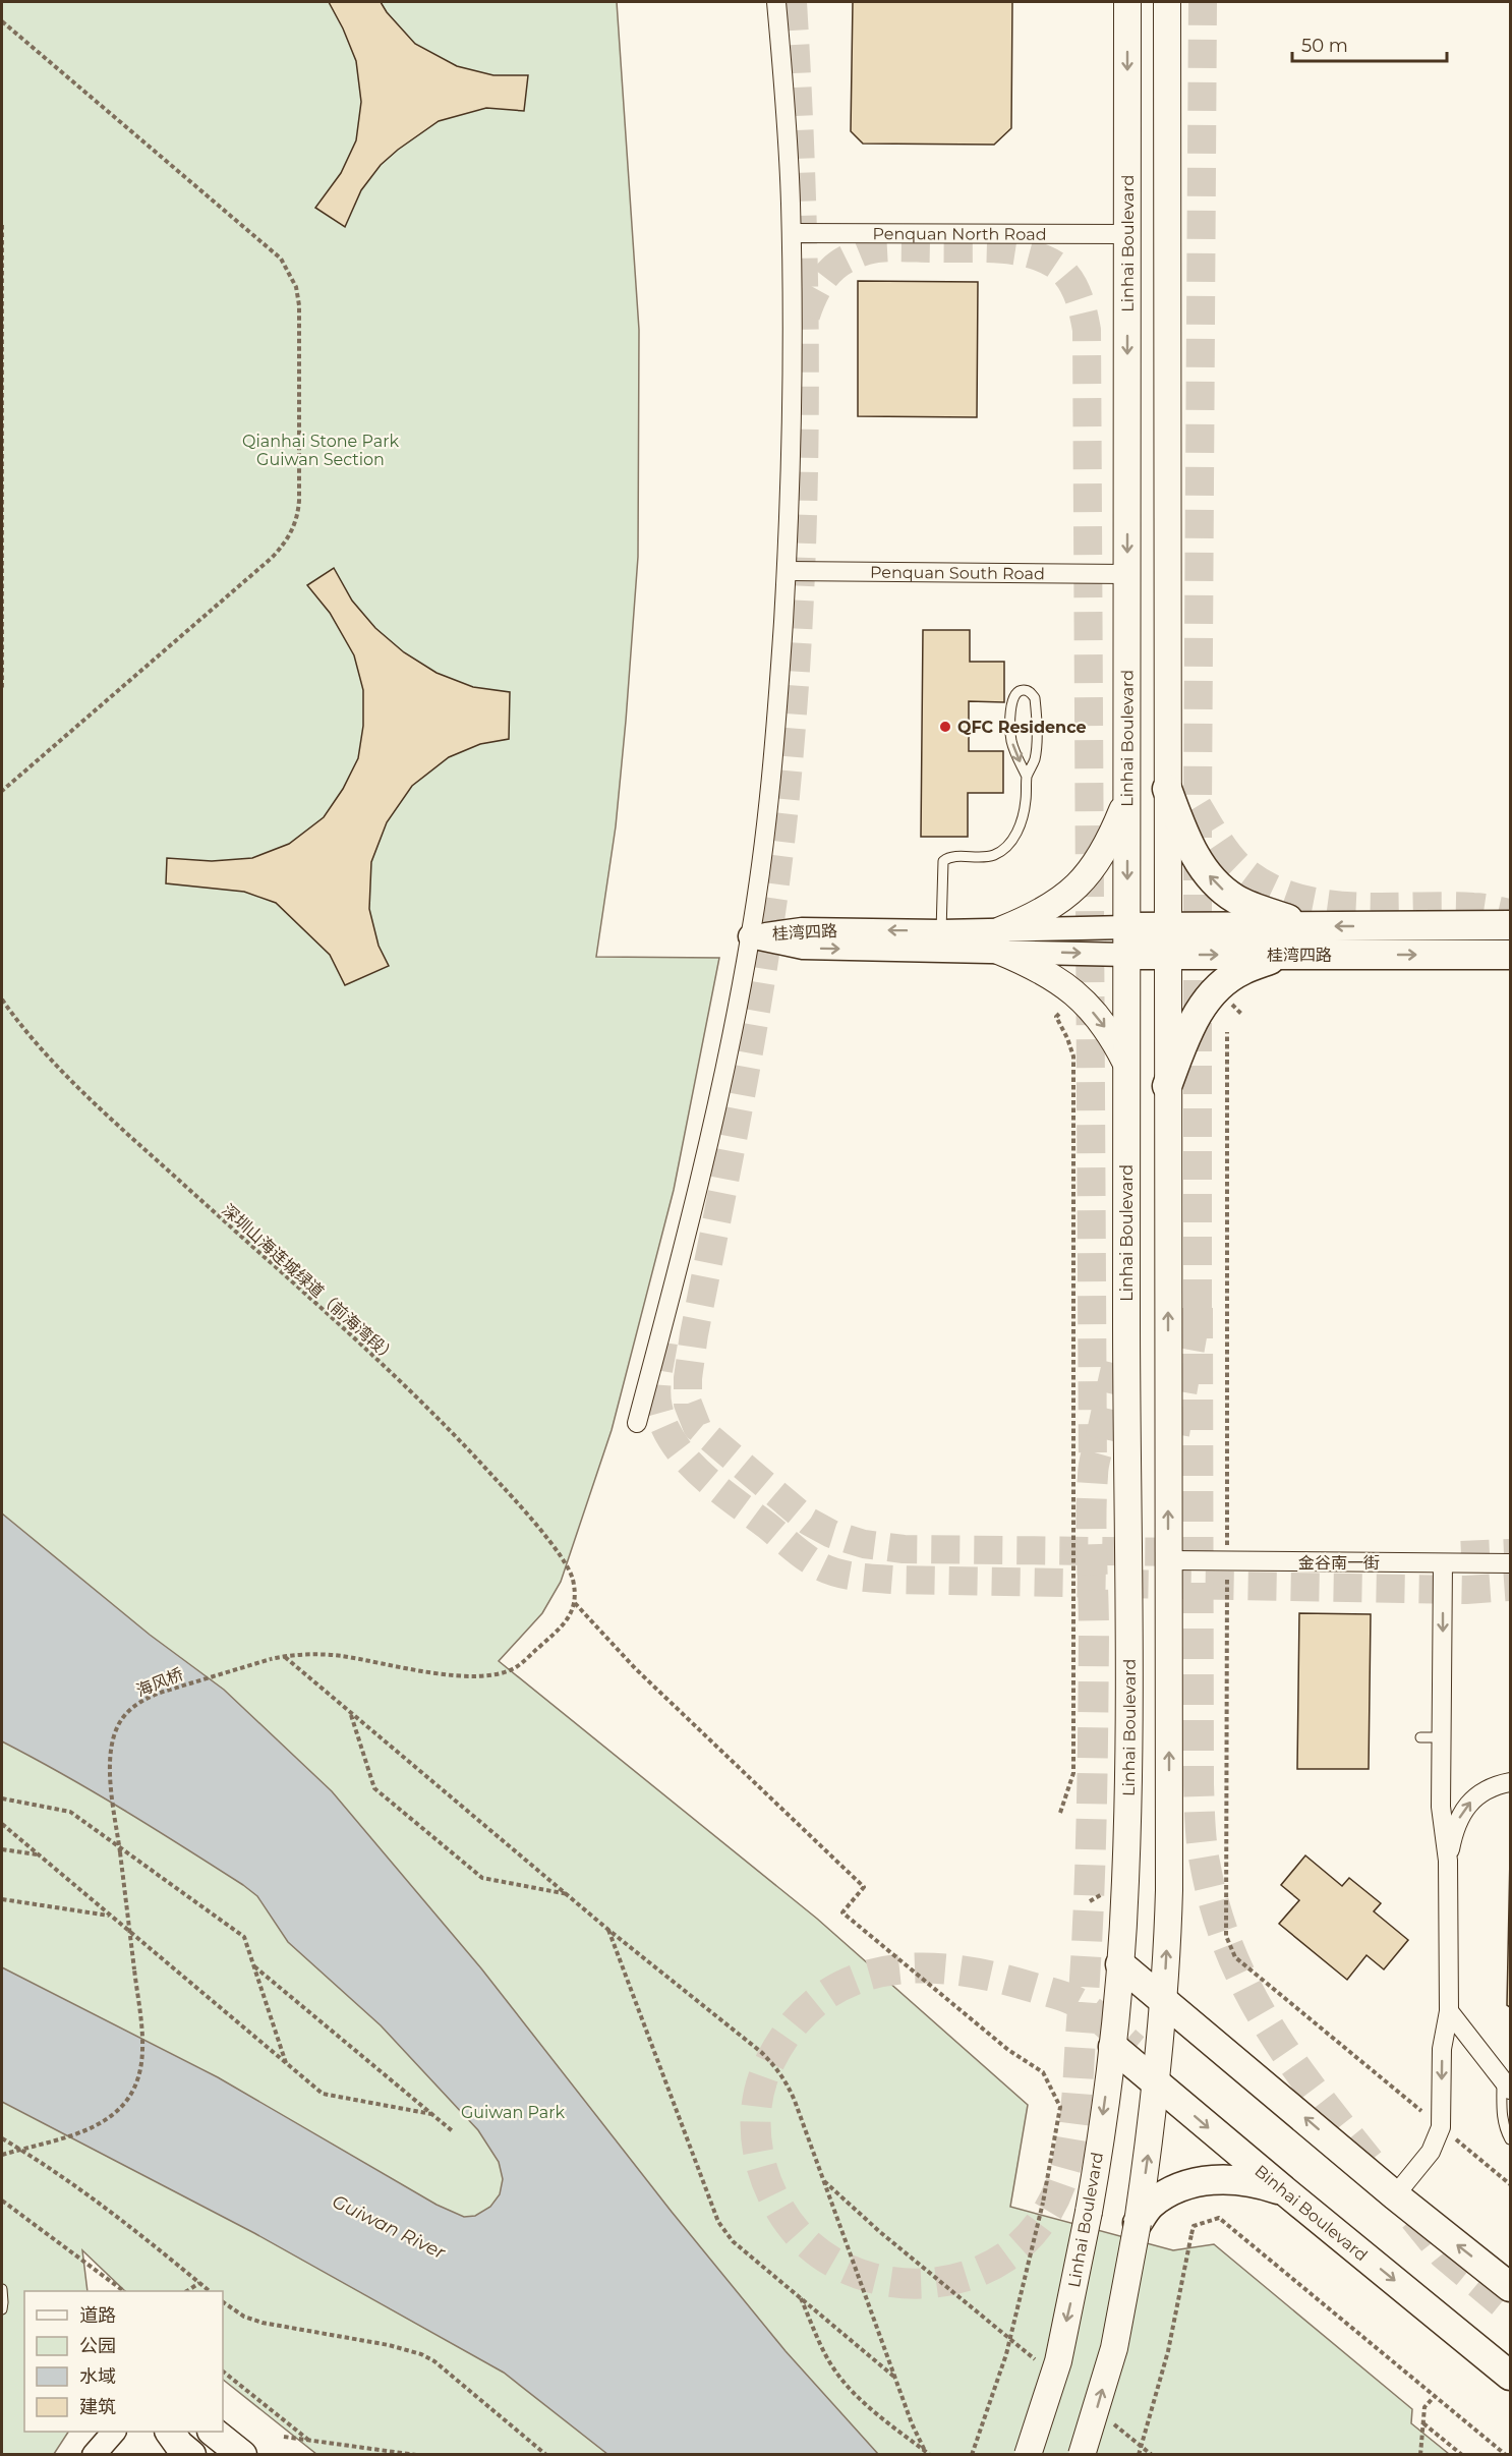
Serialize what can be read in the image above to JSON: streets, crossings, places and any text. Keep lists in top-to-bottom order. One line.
{"streets":{"main road":["Linhai Boulevard","桂湾四路","Binhai Boulevard"],"street":["Penquan North Road","Penquan South Road","金谷南一街"],"path":["深圳山海连城绿道（前海湾段）","海风桥"]},"crossings":[["Penquan North Road","Linhai Boulevard"],["Linhai Boulevard","Penquan South Road"],["Linhai Boulevard","桂湾四路"],["Linhai Boulevard","Binhai Boulevard"],["深圳山海连城绿道（前海湾段）","海风桥"]],"water":["Guiwan River"],"parks":["Qianhai Stone Park Guiwan Section","Guiwan Park"],"places":["QFC Residence"],"legend":["道路","公园","水域","建筑"],"scale_bar":"50 m"}
